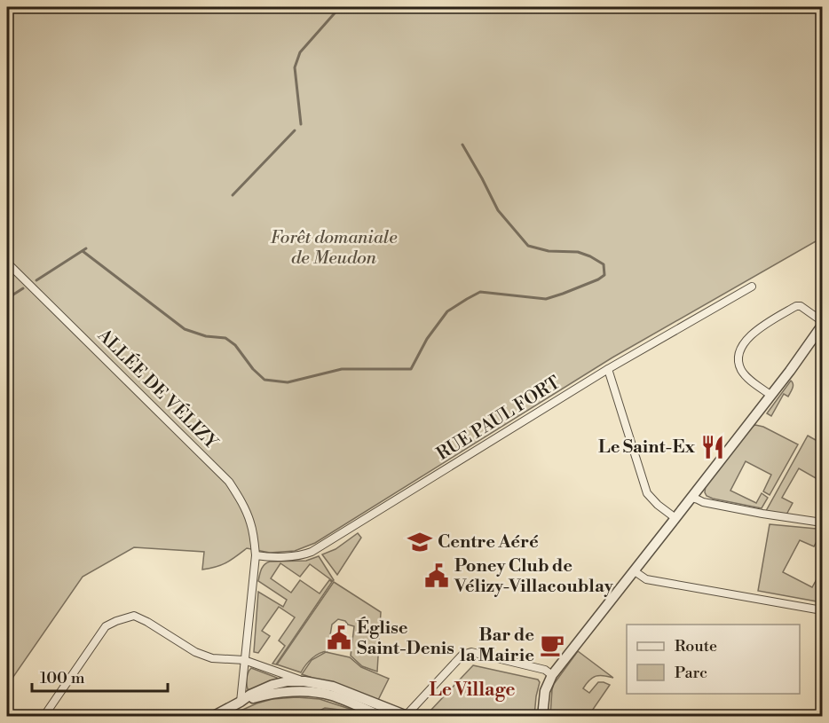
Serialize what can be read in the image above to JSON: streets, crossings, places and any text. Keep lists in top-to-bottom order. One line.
{"streets":{"street":["ALLÉE DE VÉLIZY","RUE PAUL FORT"]},"crossings":[["ALLÉE DE VÉLIZY","RUE PAUL FORT"]],"districts":["Le Village"],"parks":["Forêt domaniale de Meudon"],"places":{"restaurant":["Le Saint-Ex"],"school or university":["Centre Aéré"],"public building":["Poney Club de Vélizy-Villacoublay","Église Saint-Denis"],"cafe":["Bar de la Mairie"]},"legend":["Route","Parc"],"scale_bar":"100 m"}
